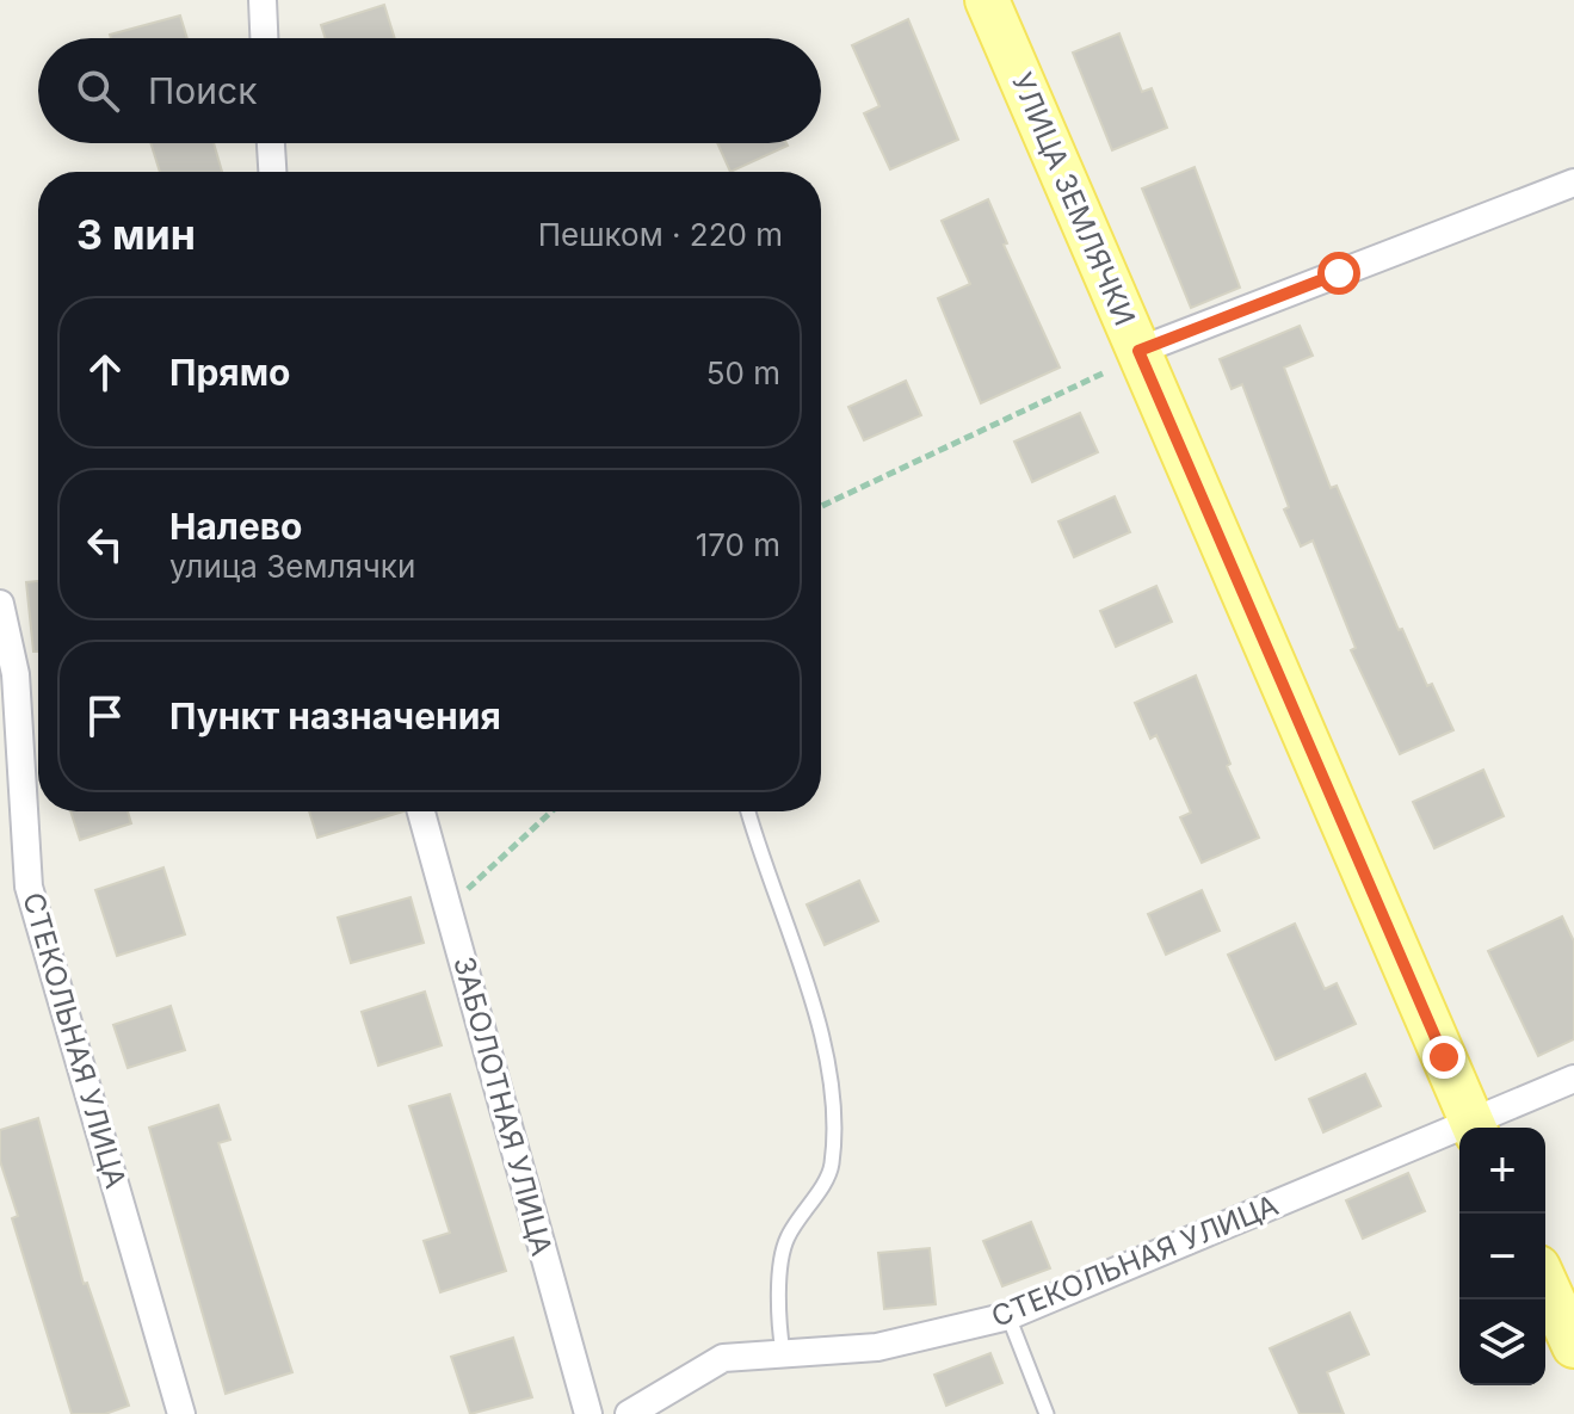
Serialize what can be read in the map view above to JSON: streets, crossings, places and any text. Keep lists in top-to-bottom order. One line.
{"streets":{"main road":["УЛИЦА ЗЕМЛЯЧКИ"],"street":["СТЕКОЛЬНАЯ УЛИЦА","ЗАБОЛОТНАЯ УЛИЦА"]},"page":{"search":"Поиск","heading":["3 мин","Пешком · 220 m"],"list":[["Прямо","50 m"],["Налево","улица Землячки","170 m"],"Пункт назначения"],"map_buttons":["+","−"]}}
